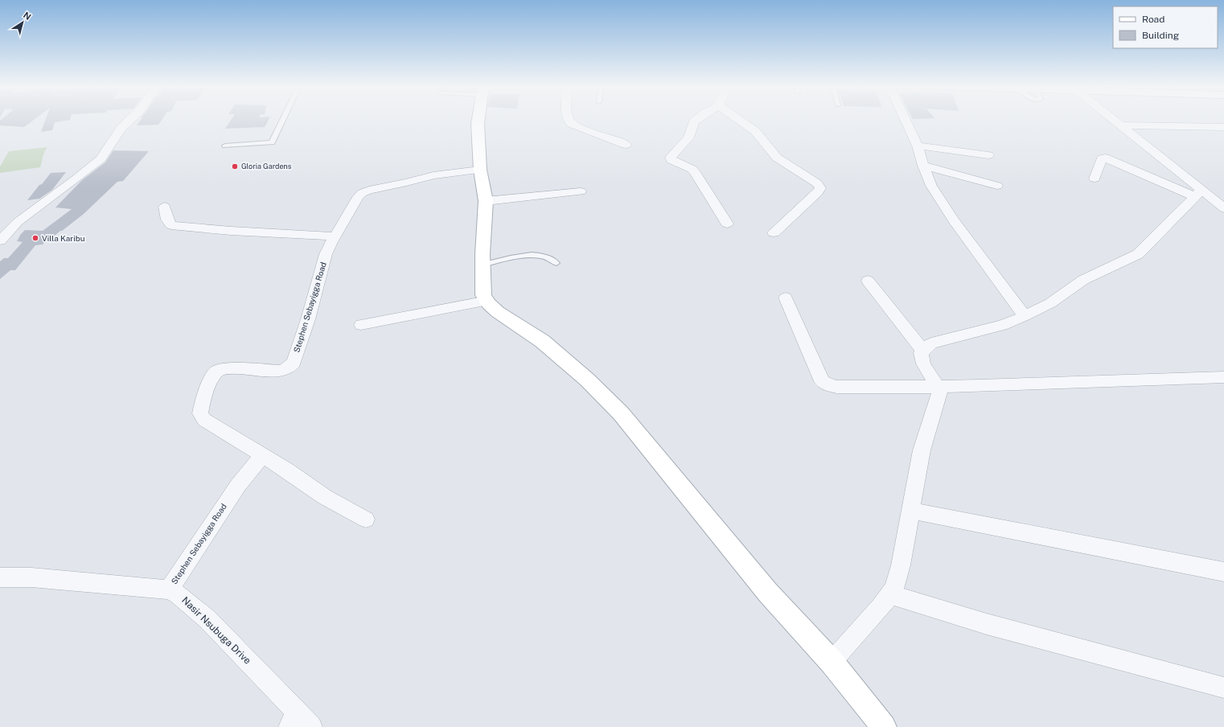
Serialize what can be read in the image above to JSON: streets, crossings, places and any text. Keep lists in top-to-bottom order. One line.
{"streets":{"street":["Stephen Sebayigga Road","Nasir Nsubuga Drive"]},"crossings":[["Stephen Sebayigga Road","Nasir Nsubuga Drive"]],"places":["Gloria Gardens","Villa Karibu"],"legend":["Road","Building"],"north":"top right"}
